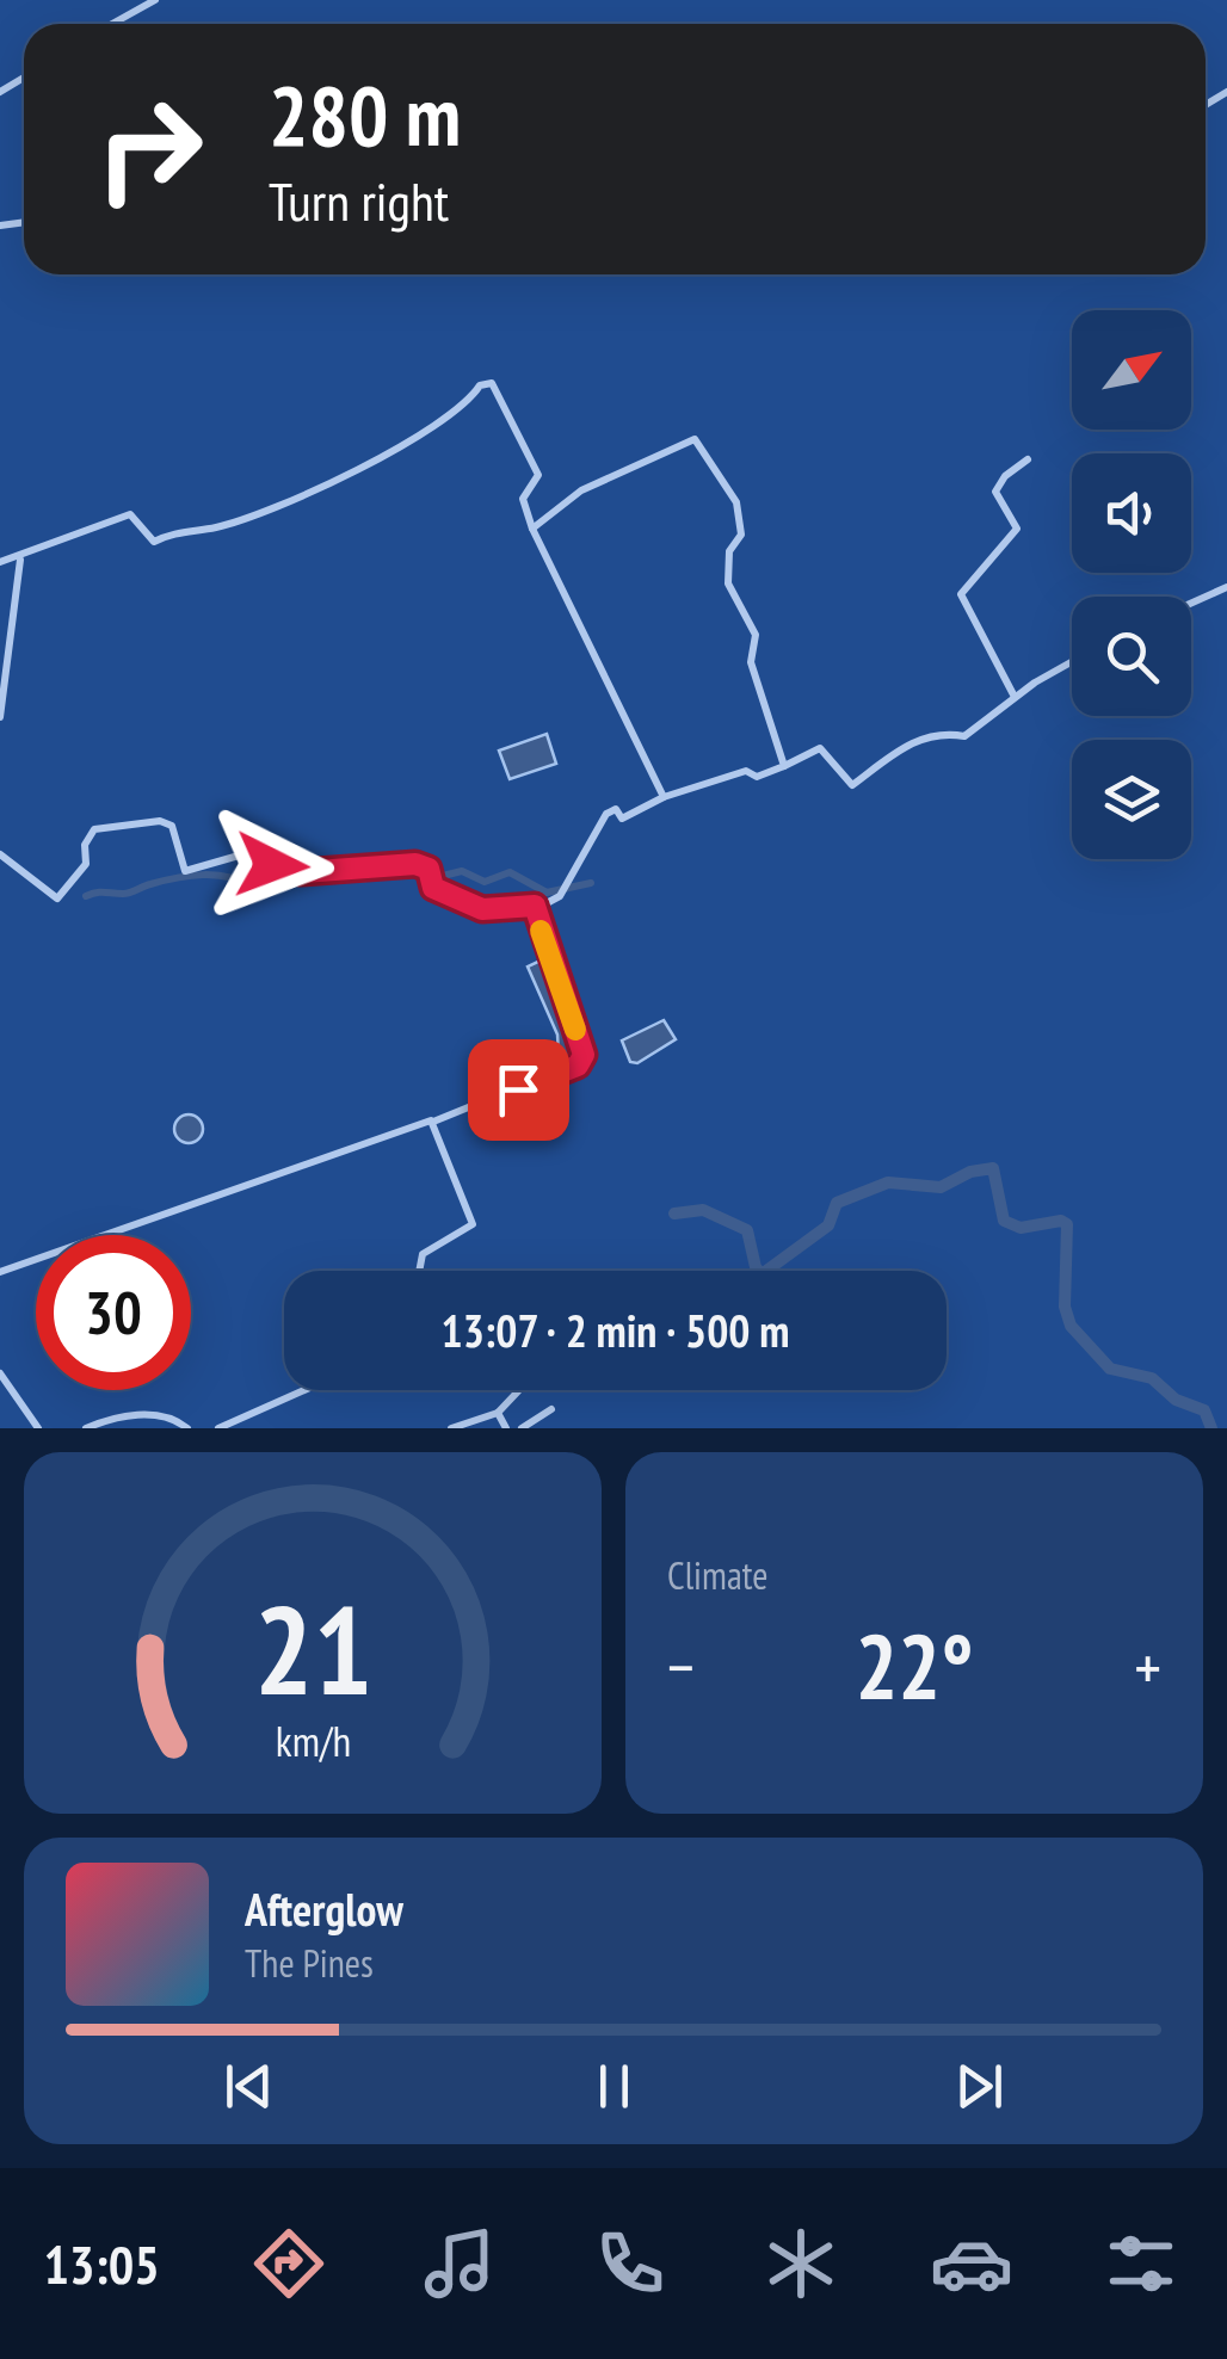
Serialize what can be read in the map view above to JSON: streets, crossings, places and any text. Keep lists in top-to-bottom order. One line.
{"north":"top right","page":{"turn":["280 m","Turn right"],"limit":"30","trip":"13:07 · 2 min · 500 m","tile":"Climate","heat":["−","22°","+"],"song":["Afterglow","The Pines"],"tabs":"13:05","gauge":["21","km/h"]}}
